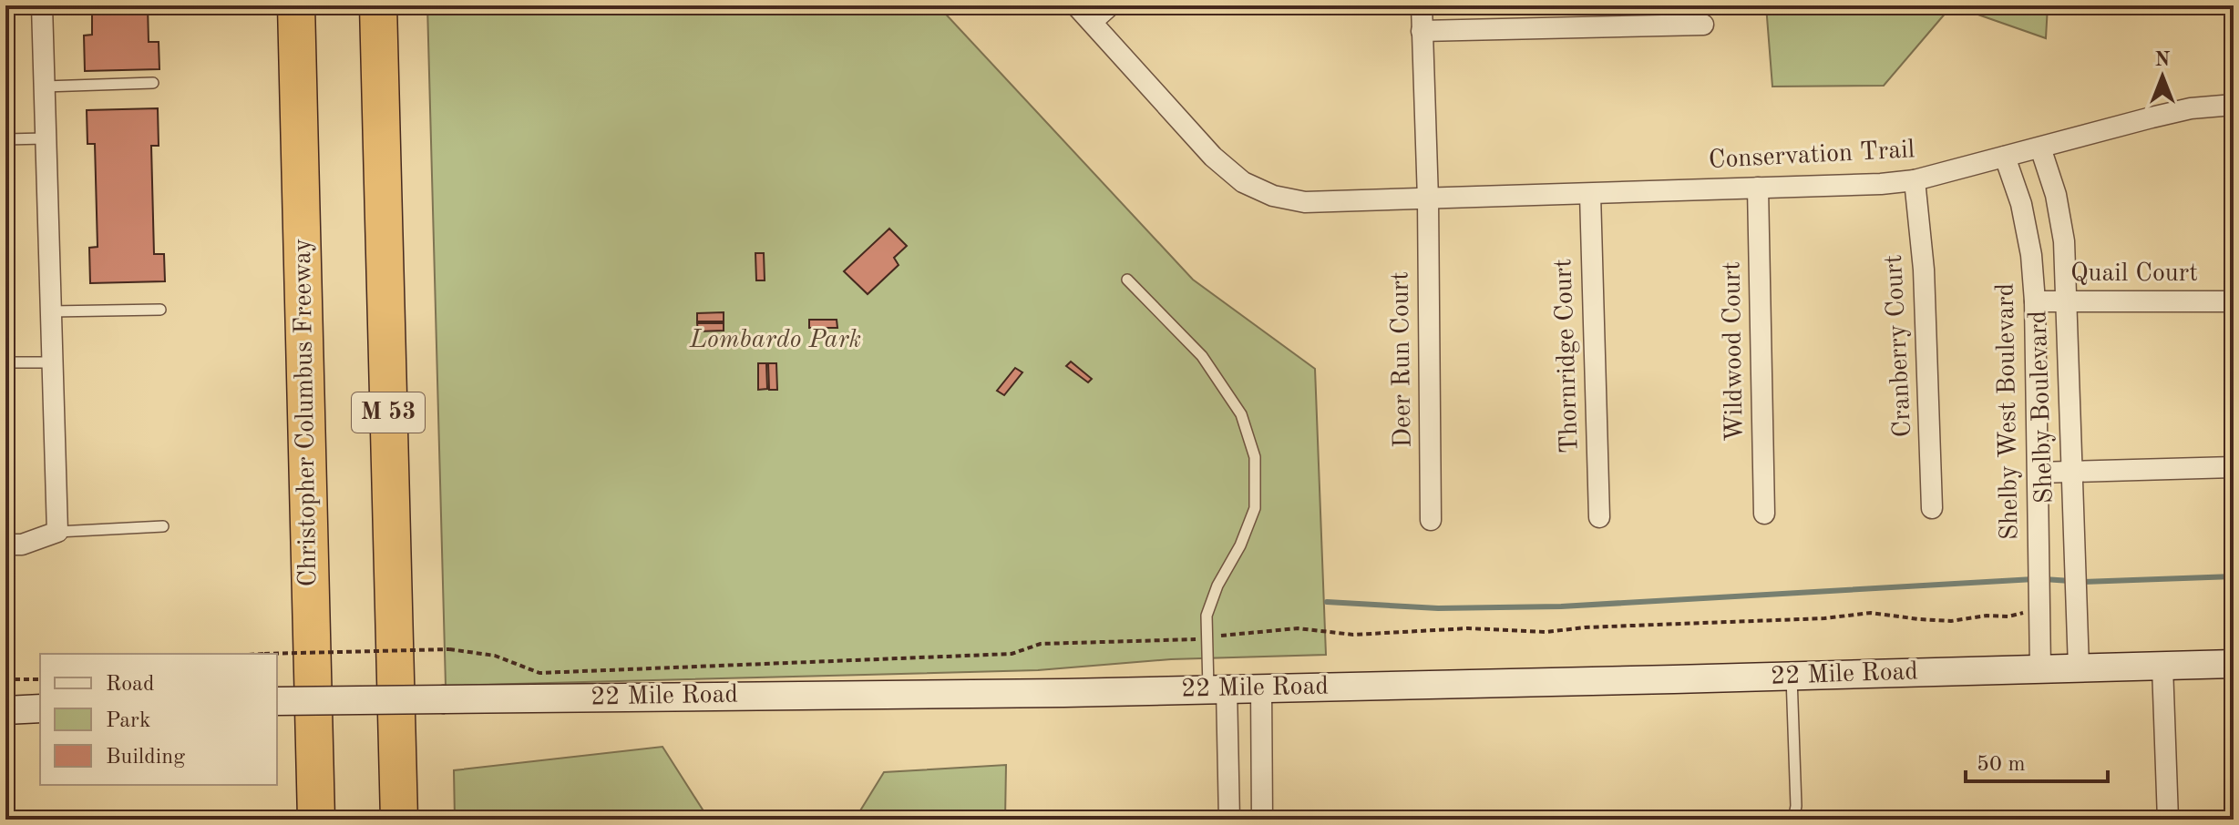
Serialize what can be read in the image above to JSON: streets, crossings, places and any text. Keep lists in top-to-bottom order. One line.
{"streets":{"highway":["Christopher Columbus Freeway","M 53"],"street":["Conservation Trail","Quail Court","Cranberry Court","Wildwood Court","Thornridge Court","Deer Run Court","Shelby Boulevard","Shelby West Boulevard","22 Mile Road"]},"crossings":[["Conservation Trail","Cranberry Court"],["Conservation Trail","Wildwood Court"],["Conservation Trail","Thornridge Court"],["Conservation Trail","Deer Run Court"],["Conservation Trail","Shelby Boulevard"],["Conservation Trail","Shelby West Boulevard"],["Quail Court","Shelby Boulevard"],["Quail Court","Shelby West Boulevard"],["Shelby Boulevard","22 Mile Road"],["Shelby West Boulevard","22 Mile Road"]],"parks":["Lombardo Park"],"legend":["Road","Park","Building"],"scale_bar":"50 m","north":"top"}
